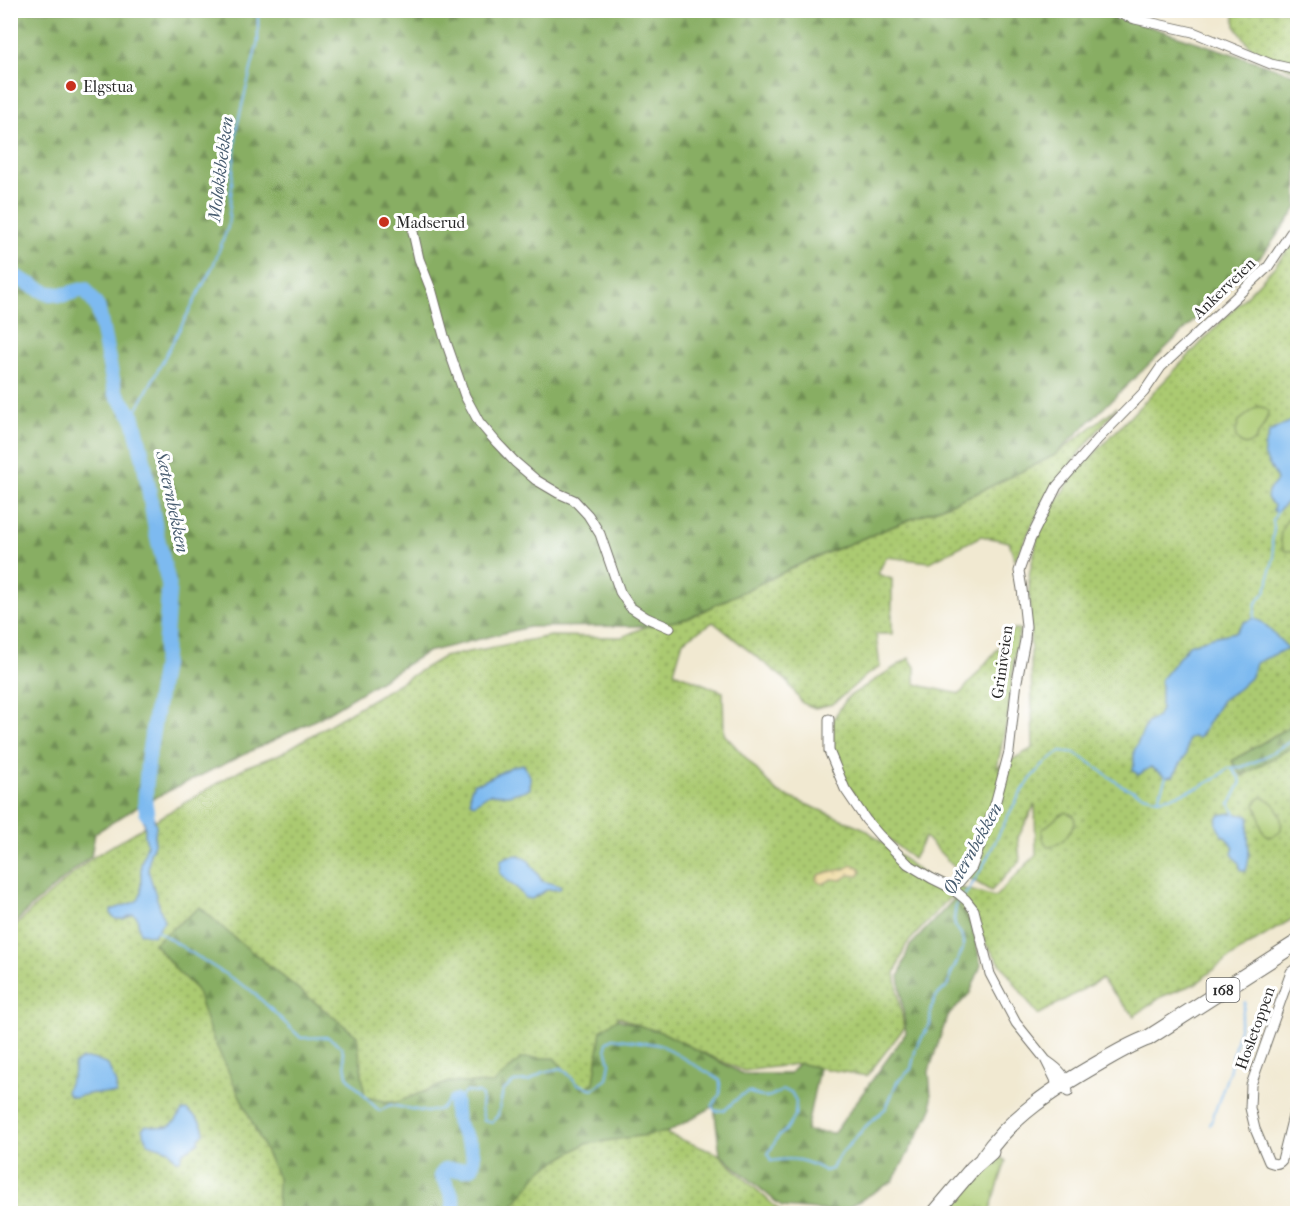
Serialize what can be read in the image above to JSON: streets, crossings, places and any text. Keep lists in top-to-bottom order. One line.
{"streets":{"main road":["168"],"street":["Ankerveien","Griniveien","Hosletoppen"]},"crossings":[["Ankerveien","Griniveien"]],"water":["Moløkkbekken","Sæternbekken","Østernbekken"],"places":["Elgstua","Madserud"]}
